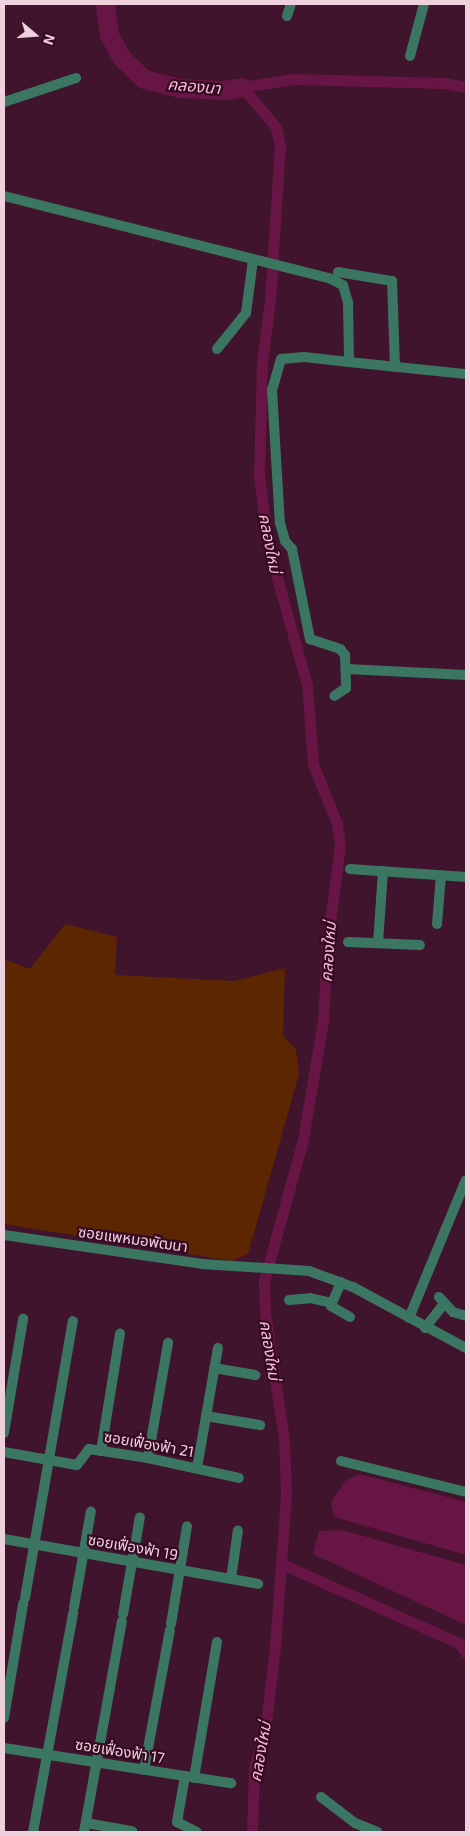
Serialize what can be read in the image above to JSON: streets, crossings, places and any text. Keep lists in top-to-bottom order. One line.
{"streets":{"street":["ซอยแพหมอพัฒนา","ซอยเฟื่องฟ้า 21","ซอยเฟื่องฟ้า 19","ซอยเฟื่องฟ้า 17"]},"water":["คลองนา","คลองใหม่"],"north":"right"}
